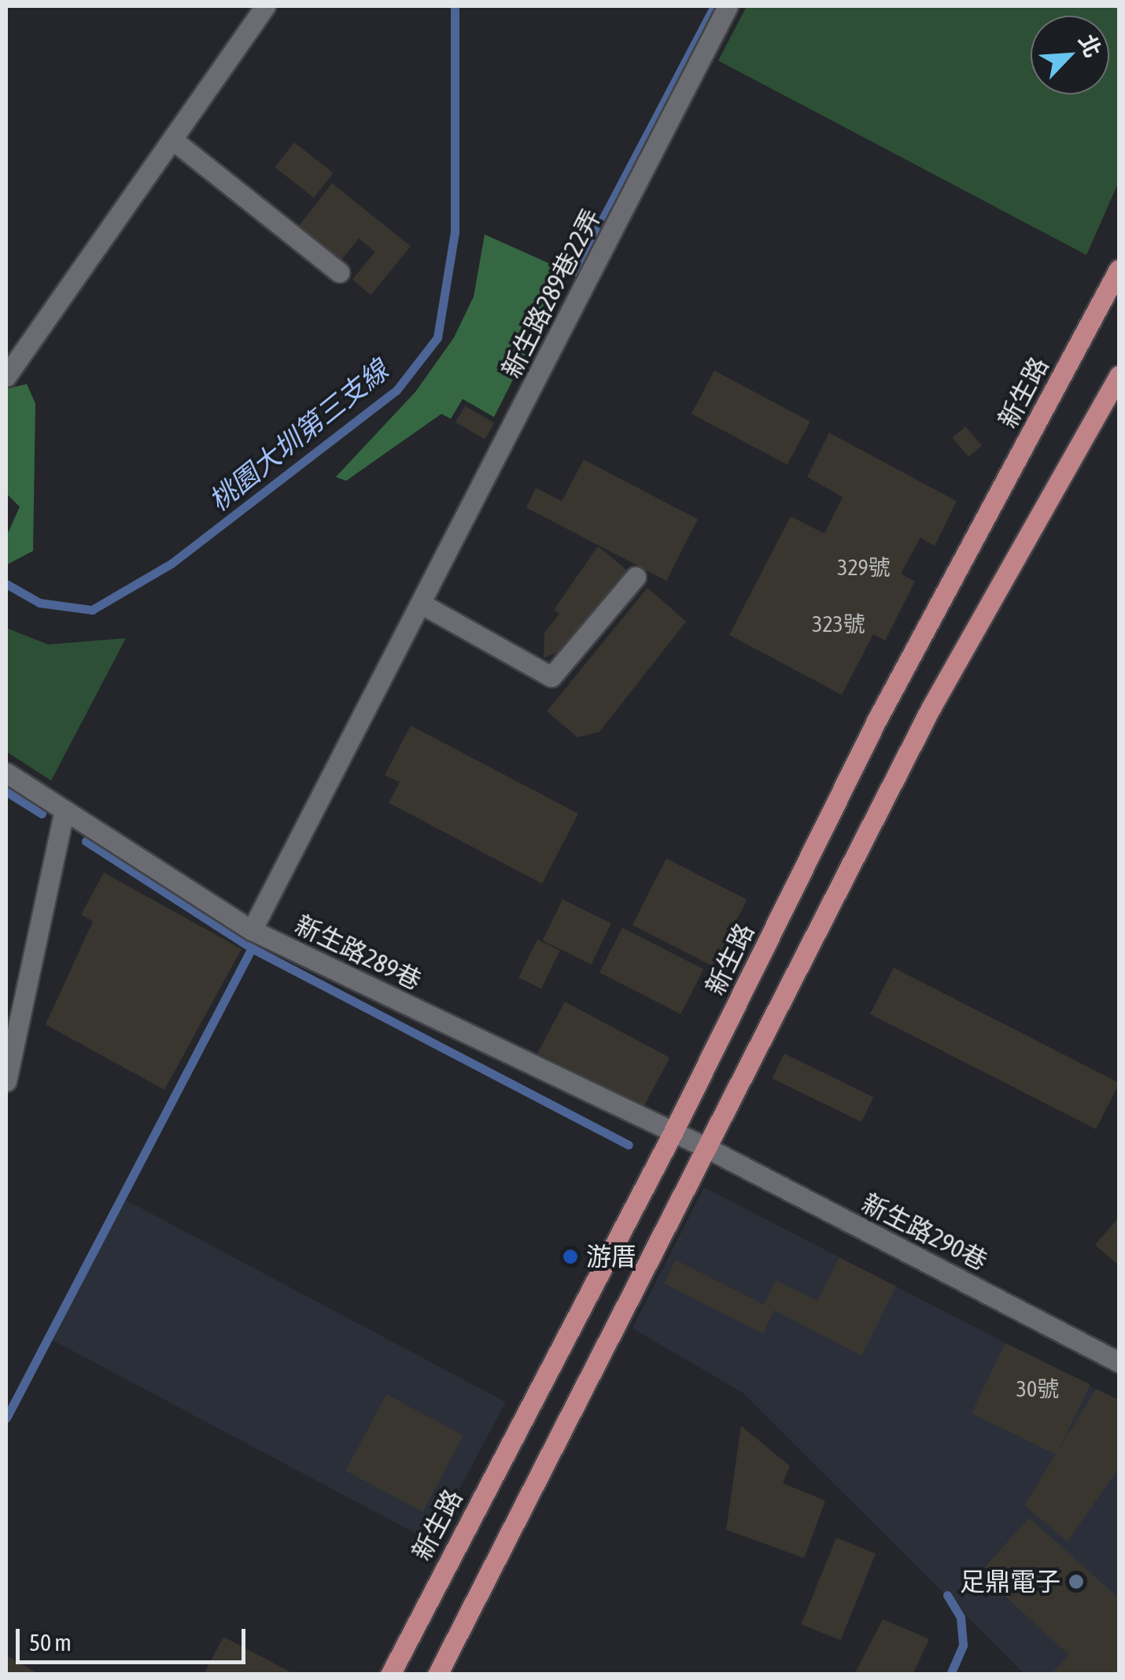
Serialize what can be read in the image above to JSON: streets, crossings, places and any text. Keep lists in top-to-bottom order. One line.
{"streets":{"main road":["新生路"],"lane":["新生路289巷22弄","新生路289巷","新生路290巷"]},"crossings":[["新生路289巷22弄","新生路289巷"],["新生路","新生路289巷"],["新生路289巷","新生路290巷"]],"water":["桃園大圳第三支線"],"places":["游厝","足鼎電子"],"house_numbers":["329號","323號","30號"],"scale_bar":"50 m","north":"top right"}
